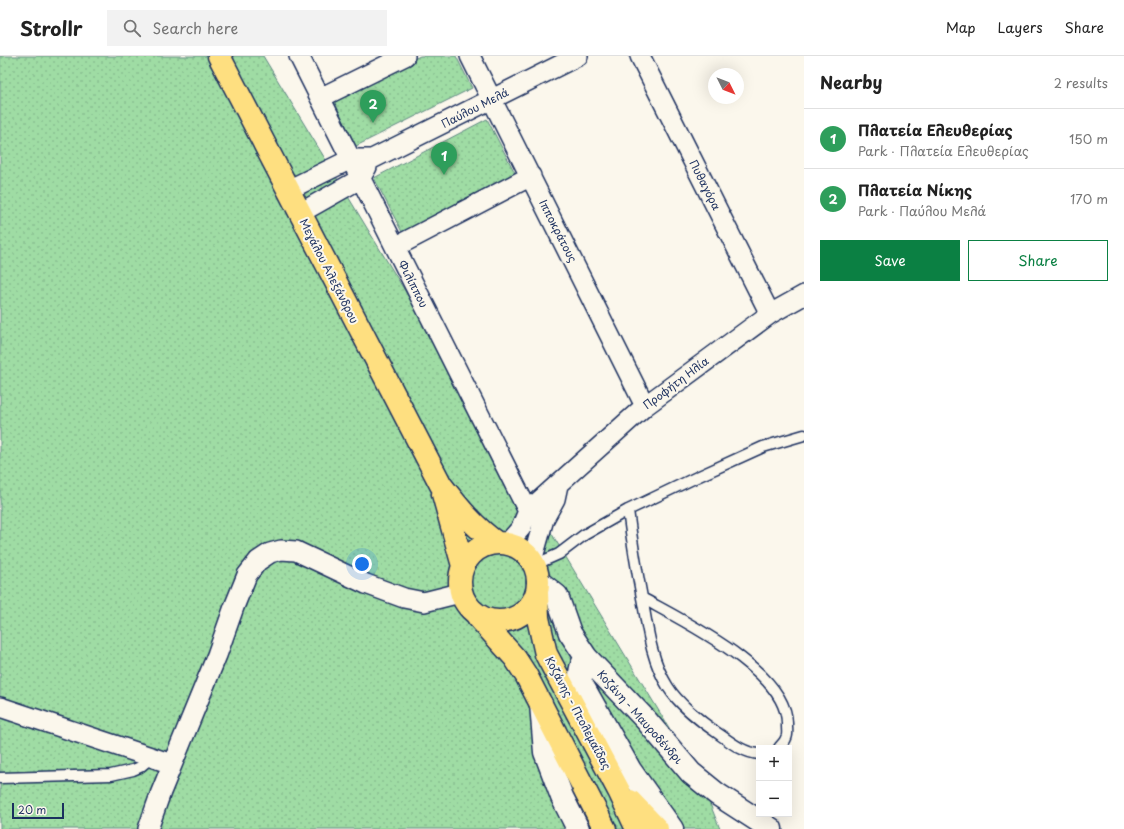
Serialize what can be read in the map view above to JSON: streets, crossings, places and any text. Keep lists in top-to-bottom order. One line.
{"streets":{"main road":["Μεγάλου Αλεξάνδρου","Κοζάνης - Πτολεμαΐδας"],"street":["Παύλου Μελά","Πυθαγόρα","Ιπποκράτους","Φιλίππου","Προφήτη Ηλία","Κοζάνη - Μαυροδένδρι"]},"crossings":[["Παύλου Μελά","Ιπποκράτους"],["Παύλου Μελά","Μεγάλου Αλεξάνδρου"],["Παύλου Μελά","Φιλίππου"],["Πυθαγόρα","Προφήτη Ηλία"],["Ιπποκράτους","Προφήτη Ηλία"],["Μεγάλου Αλεξάνδρου","Κοζάνης - Πτολεμαΐδας"],["Μεγάλου Αλεξάνδρου","Κοζάνη - Μαυροδένδρι"],["Φιλίππου","Προφήτη Ηλία"],["Κοζάνης - Πτολεμαΐδας","Κοζάνη - Μαυροδένδρι"]],"scale_bar":"20 m","north":"bottom right","page":{"header":"Strollr","search":"Search here","nav":["Map","Layers","Share"],"heading":["Nearby","2 results"],"pins":["2","1"],"list":[{"mark":"1","name":"Πλατεία Ελευθερίας","note":"Park · Πλατεία Ελευθερίας","value":"150 m"},{"mark":"2","name":"Πλατεία Νίκης","note":"Park · Παύλου Μελά","value":"170 m"}],"buttons":["Save","Share"],"map_buttons":["+","−"],"scale":"20 m"}}
